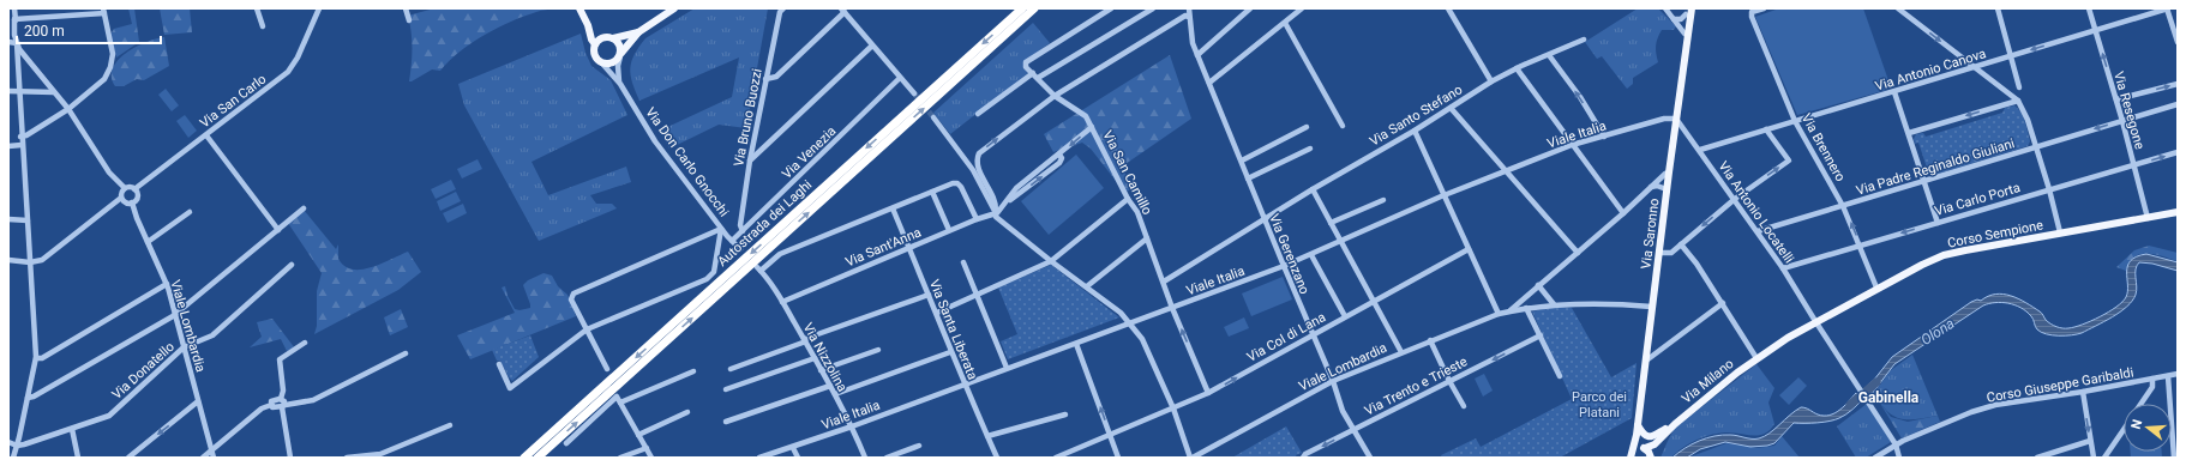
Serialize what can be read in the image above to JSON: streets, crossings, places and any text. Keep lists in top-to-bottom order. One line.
{"streets":{"highway":["Autostrada dei Laghi"],"main road":["Via Don Carlo Gnocchi","Via Saronno","Corso Sempione","Via Milano"],"street":["Via Antonio Canova","Via San Carlo","Via Resegone","Via Santo Stefano","Via Bruno Buozzi","Viale Italia","Via Brennero","Via Venezia","Via Padre Reginaldo Giuliani","Via San Camillo","Via Carlo Porta","Via Antonio Locatelli","Via Sant'Anna","Via Gerenzano","Viale Lombardia","Via Santa Liberata","Via Col di Lana","Via Nizzolina","Via Donatello","Corso Giuseppe Garibaldi","Via Trento e Trieste"]},"crossings":[["Via Antonio Canova","Via Resegone"],["Via Antonio Canova","Via Brennero"],["Via Antonio Canova","Via Antonio Locatelli"],["Via San Carlo","Viale Lombardia"],["Via Resegone","Via Padre Reginaldo Giuliani"],["Via Resegone","Via Carlo Porta"],["Via Resegone","Corso Sempione"],["Via Santo Stefano","Via San Camillo"],["Via Santo Stefano","Via Gerenzano"],["Via Bruno Buozzi","Via Venezia"],["Viale Italia","Via San Camillo"],["Viale Italia","Via Antonio Locatelli"],["Viale Italia","Via Saronno"],["Viale Italia","Via Gerenzano"],["Viale Italia","Via Santa Liberata"],["Viale Italia","Via Nizzolina"],["Via Brennero","Via Padre Reginaldo Giuliani"],["Via Brennero","Via Carlo Porta"],["Via Brennero","Corso Sempione"],["Via Venezia","Via Don Carlo Gnocchi"],["Via Padre Reginaldo Giuliani","Via Antonio Locatelli"],["Via San Camillo","Via Col di Lana"],["Via Carlo Porta","Via Antonio Locatelli"],["Via Antonio Locatelli","Via Saronno"],["Via Antonio Locatelli","Corso Sempione"],["Via Antonio Locatelli","Corso Giuseppe Garibaldi"],["Via Saronno","Viale Lombardia"],["Via Saronno","Via Milano"],["Corso Sempione","Via Milano"],["Via Sant'Anna","Via Santa Liberata"],["Via Sant'Anna","Via Nizzolina"],["Via Gerenzano","Viale Lombardia"],["Via Gerenzano","Via Col di Lana"],["Via Gerenzano","Via Trento e Trieste"],["Viale Lombardia","Via Donatello"],["Via Santa Liberata","Via Nizzolina"]],"one_way":["Via Trento e Trieste"],"districts":["Gabinella"],"water":["Olona"],"parks":["Parco dei Platani"],"scale_bar":"200 m","north":"left"}
